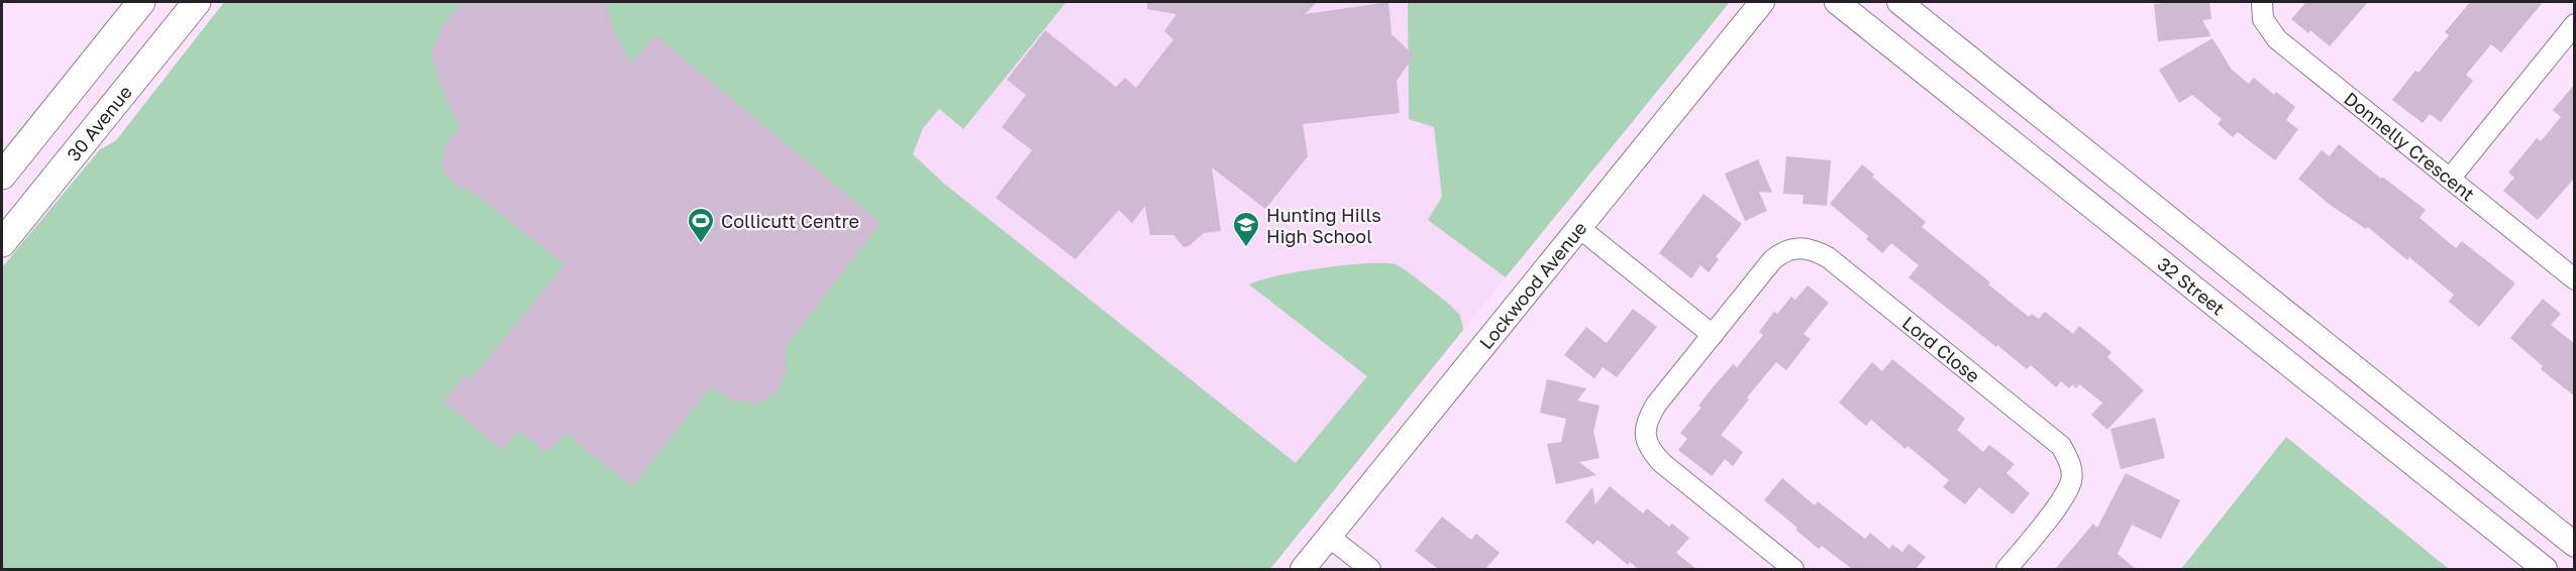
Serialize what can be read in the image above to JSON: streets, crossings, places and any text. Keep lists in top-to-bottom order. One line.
{"streets":{"main road":["30 Avenue"],"street":["Donnelly Crescent","Lockwood Avenue","32 Street","Lord Close"]},"places":{"sports":["Collicutt Centre"],"school or university":["Hunting Hills High School"]}}
